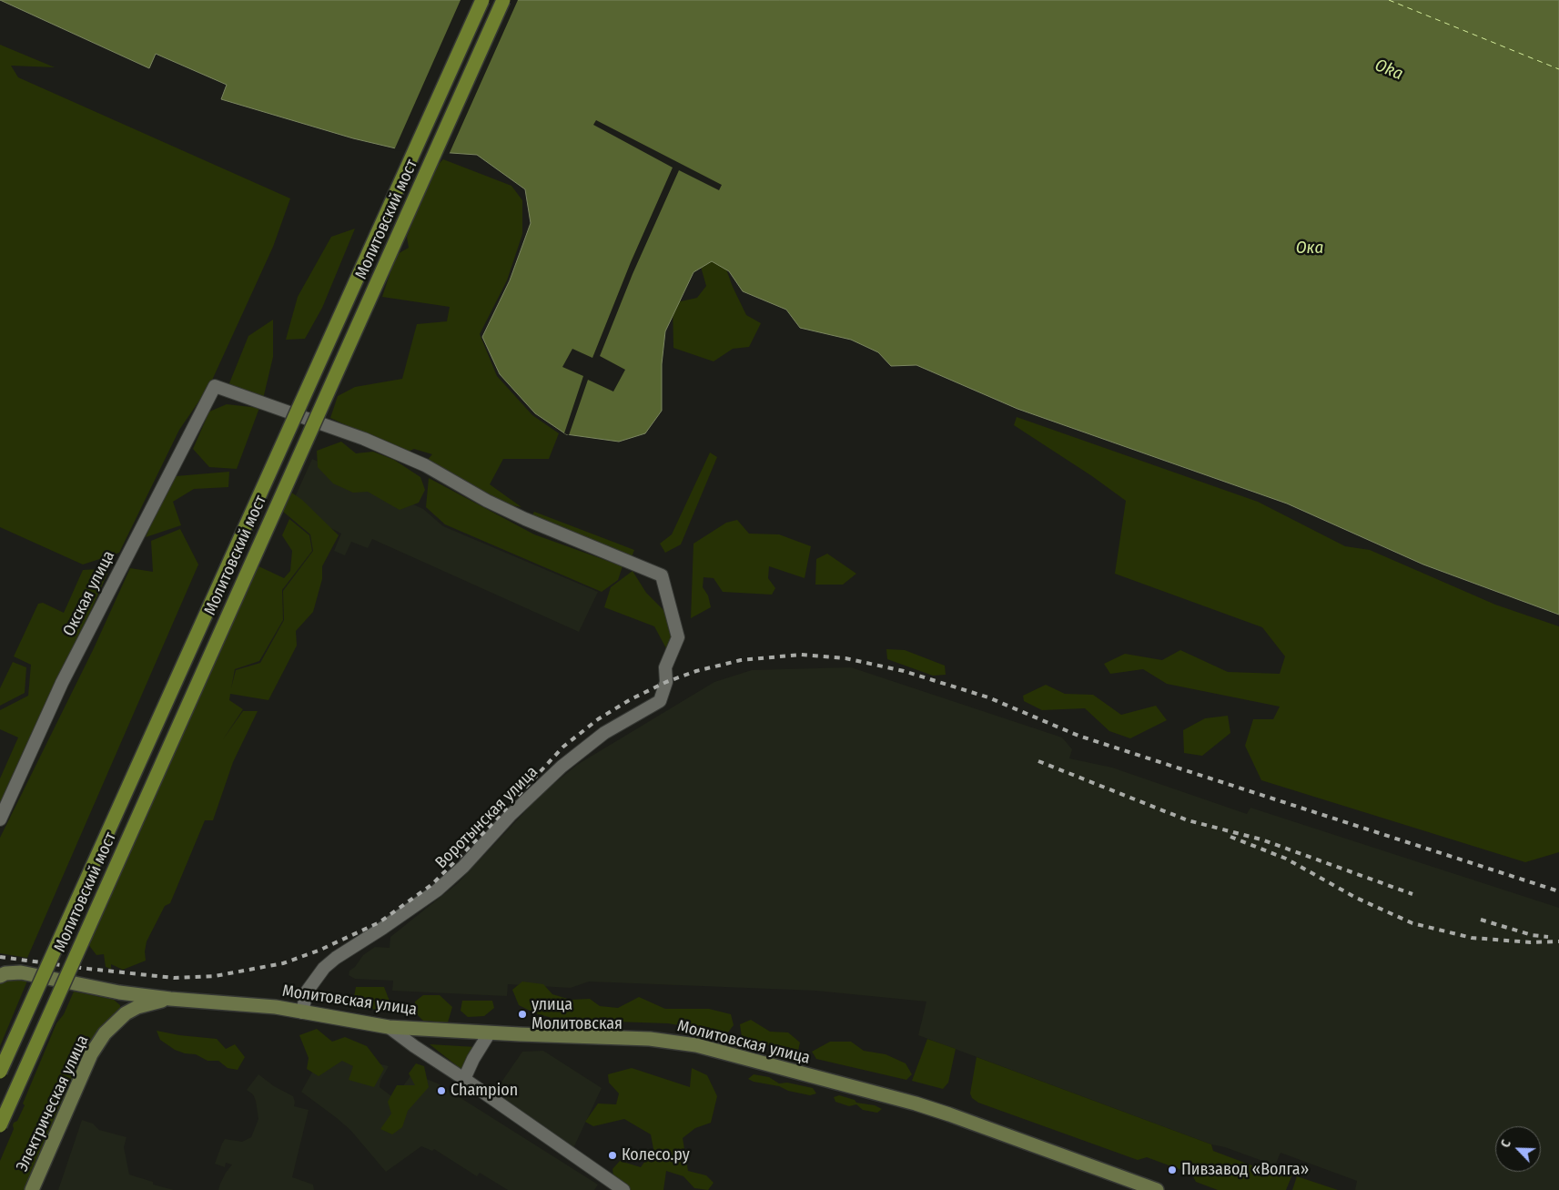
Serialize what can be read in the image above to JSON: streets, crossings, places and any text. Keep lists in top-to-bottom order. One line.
{"streets":{"main road":["Молитовский мост"],"street":["Окская улица","Воротынская улица","Молитовская улица","Электрическая улица"]},"crossings":[["Окская улица","Воротынская улица"],["Воротынская улица","Молитовская улица"]],"water":["Oka","Ока"],"places":["улица Молитовская","Champion","Колесо.ру","Пивзавод «Волга»"],"north":"top left"}
